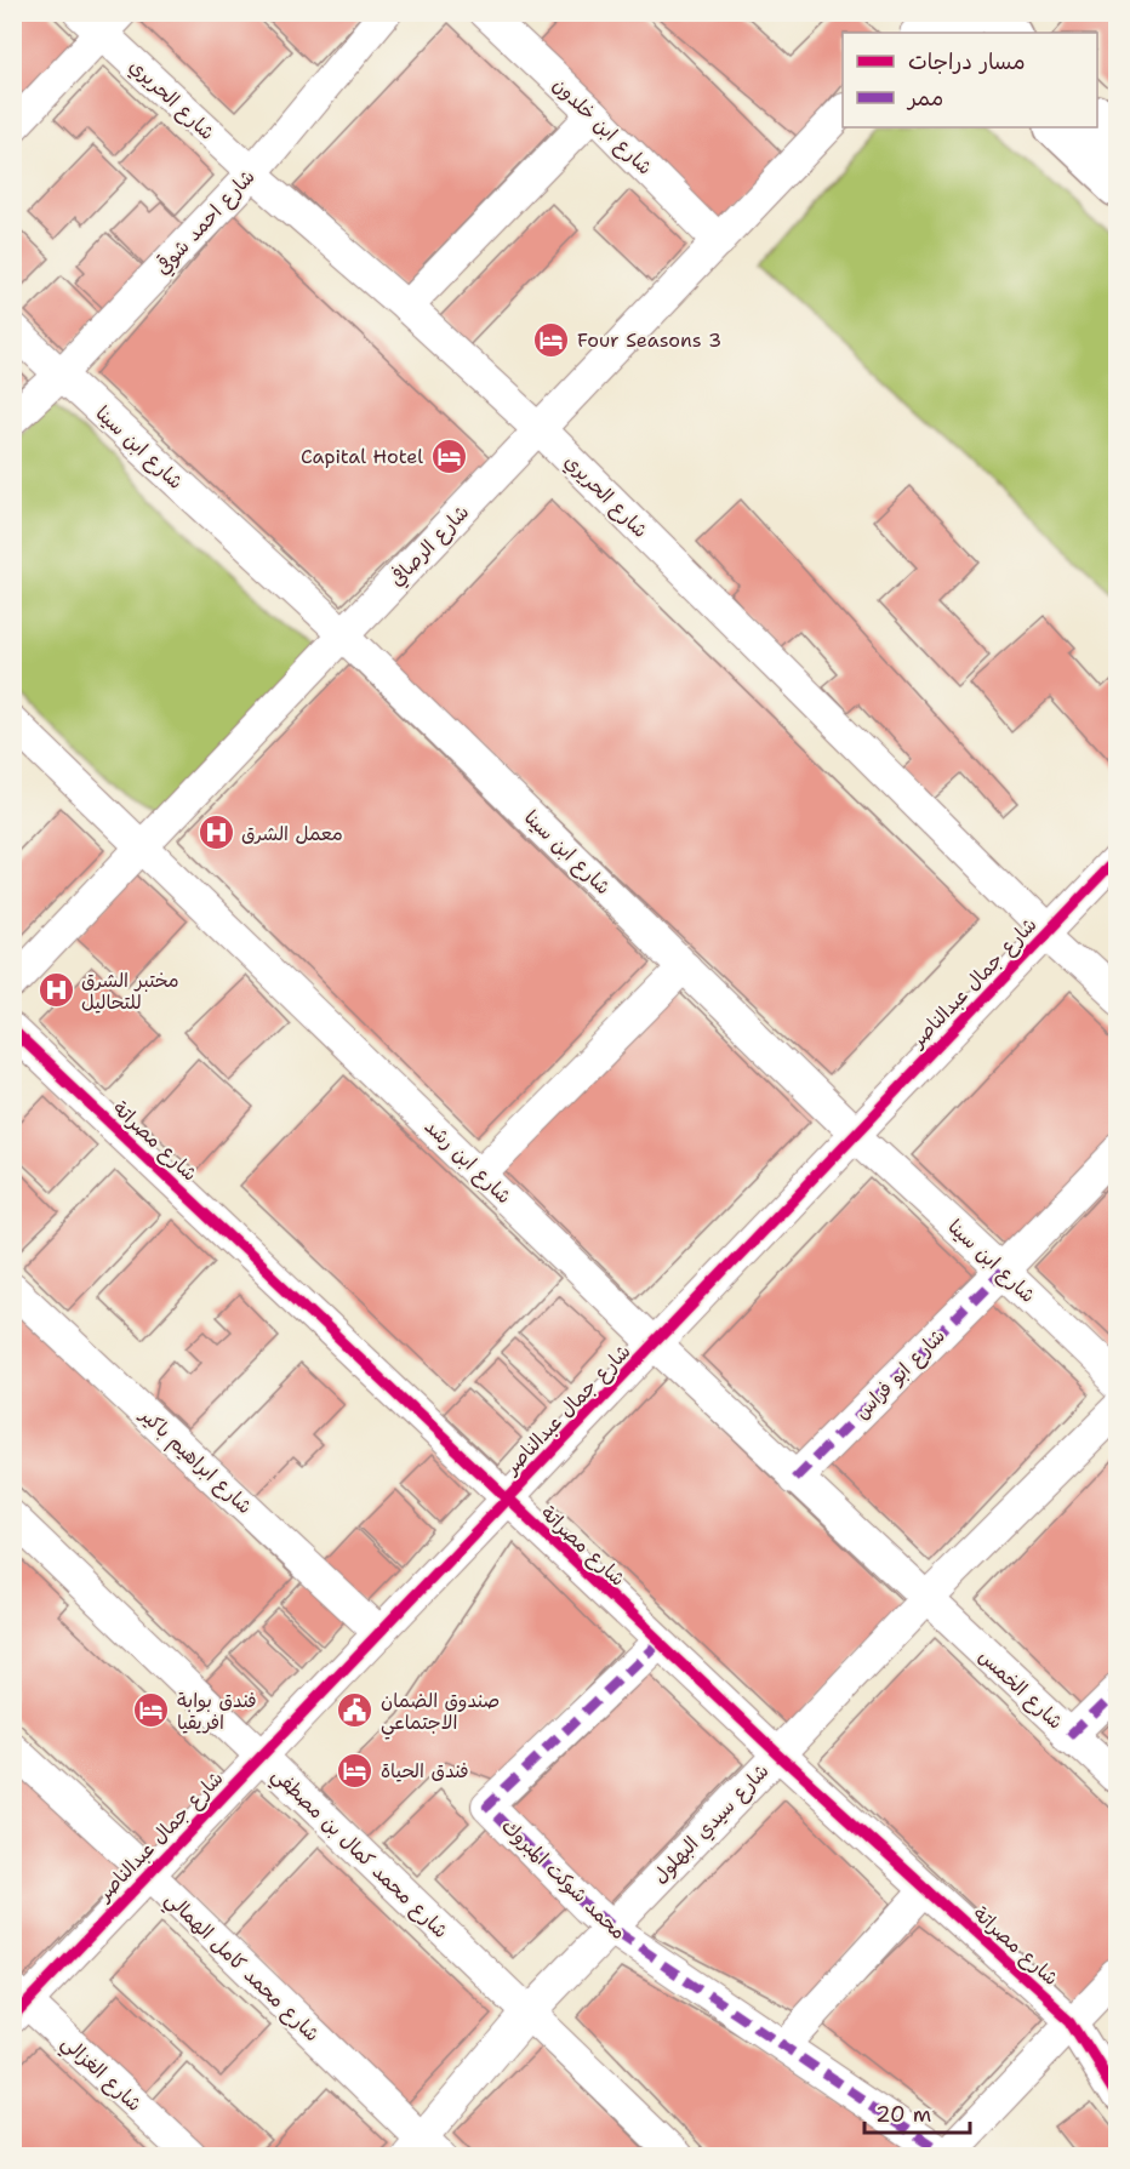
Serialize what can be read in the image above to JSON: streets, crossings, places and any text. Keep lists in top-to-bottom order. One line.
{"streets":{"street":["شارع الحريري","شارع ابن خلدون","شارع احمد شوقي","شارع ابن سينا","شارع الرصافي","شارع جمال عبدالناصر","شارع مصراتة","شارع ابن رشد","شارع ابو فراس","شارع ابراهيم باكير","شارع الخمس","شارع سيدي البهلول","شارع محمد كمال بن مصطفي","محمد شوكت المبروك","شارع محمد كامل الهمالي","شارع الغزالي"]},"crossings":[["شارع الحريري","شارع احمد شوقي"],["شارع الحريري","شارع الرصافي"],["شارع الحريري","شارع جمال عبدالناصر"],["شارع ابن خلدون","شارع الرصافي"],["شارع احمد شوقي","شارع ابن سينا"],["شارع ابن سينا","شارع الرصافي"],["شارع ابن سينا","شارع جمال عبدالناصر"],["شارع ابن سينا","شارع ابو فراس"],["شارع الرصافي","شارع ابن رشد"],["شارع جمال عبدالناصر","شارع مصراتة"],["شارع جمال عبدالناصر","شارع ابن رشد"],["شارع جمال عبدالناصر","شارع ابراهيم باكير"],["شارع جمال عبدالناصر","شارع محمد كمال بن مصطفي"],["شارع جمال عبدالناصر","شارع محمد كامل الهمالي"],["شارع جمال عبدالناصر","شارع الغزالي"],["شارع مصراتة","شارع سيدي البهلول"],["شارع مصراتة","محمد شوكت المبروك"],["شارع ابن رشد","شارع ابو فراس"],["شارع ابن رشد","شارع الخمس"],["شارع ابن رشد","شارع سيدي البهلول"],["شارع الخمس","شارع سيدي البهلول"],["شارع سيدي البهلول","شارع محمد كمال بن مصطفي"],["شارع سيدي البهلول","محمد شوكت المبروك"],["شارع سيدي البهلول","شارع محمد كامل الهمالي"]],"places":{"hotel":["Four Seasons 3","Capital Hotel","فندق بوابة افريقيا","فندق الحياة"],"hospital":["معمل الشرق","مختبر الشرق للتحاليل"],"public building":["صندوق الضمان الاجتماعي"]},"legend":["مسار دراجات","ممر"],"scale_bar":"20 m"}
